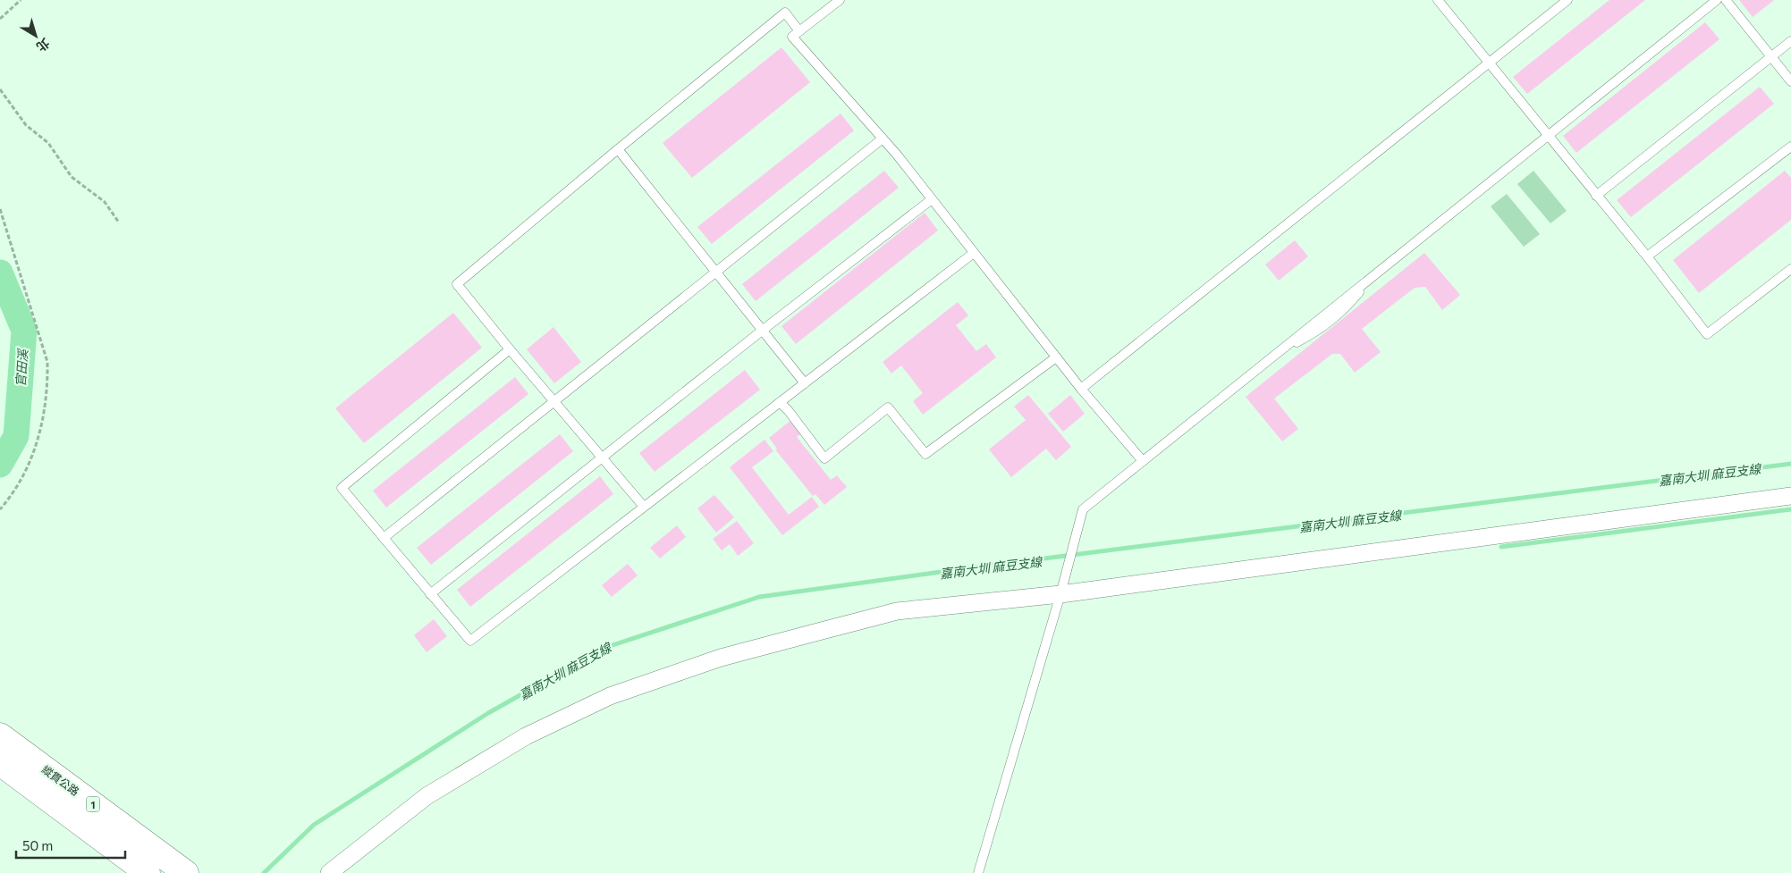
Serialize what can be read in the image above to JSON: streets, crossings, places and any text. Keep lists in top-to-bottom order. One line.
{"streets":{"main road":["縱貫公路","1"]},"water":["官田溪","嘉南大圳 麻豆支線"],"scale_bar":"50 m","north":"bottom right"}
